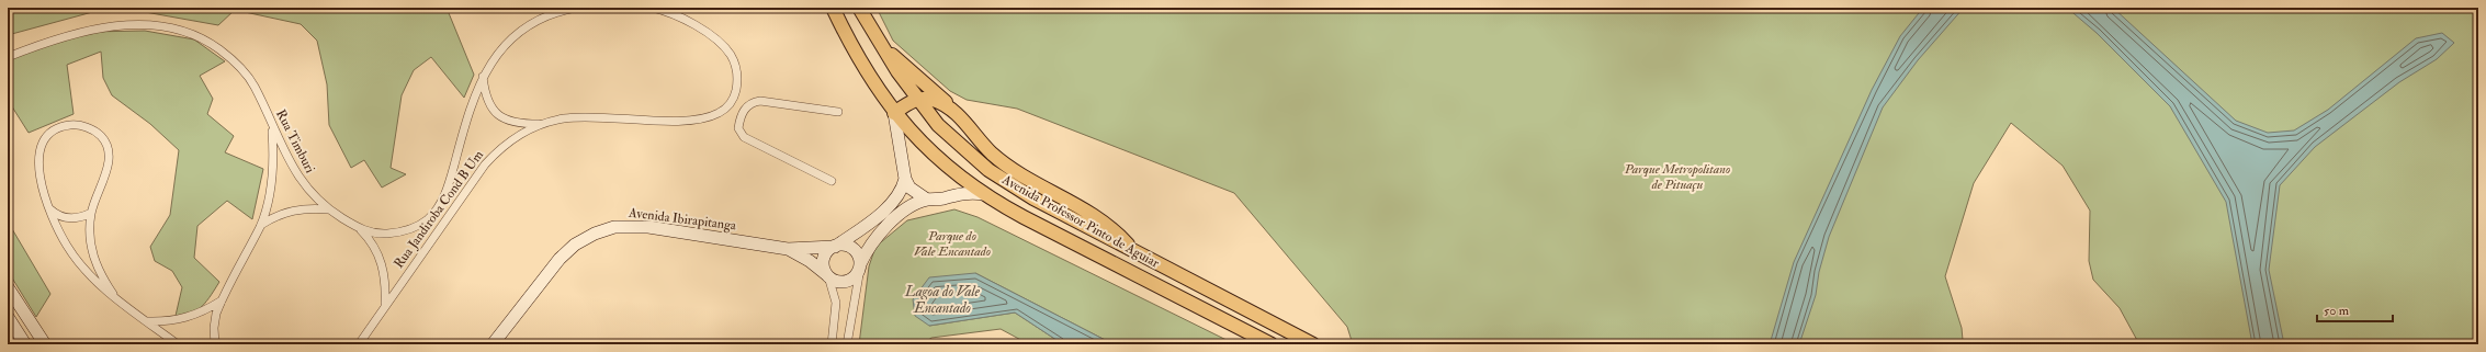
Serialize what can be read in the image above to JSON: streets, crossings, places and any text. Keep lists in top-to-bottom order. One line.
{"streets":{"main road":["Avenida Ibirapitanga","Avenida Professor Pinto de Aguiar"],"street":["Rua Timburi","Rua Jandiroba Cond B Um"]},"water":["Lagoa do Vale Encantado"],"parks":["Parque Metropolitano de Pituaçu","Parque do Vale Encantado"],"scale_bar":"50 m"}
